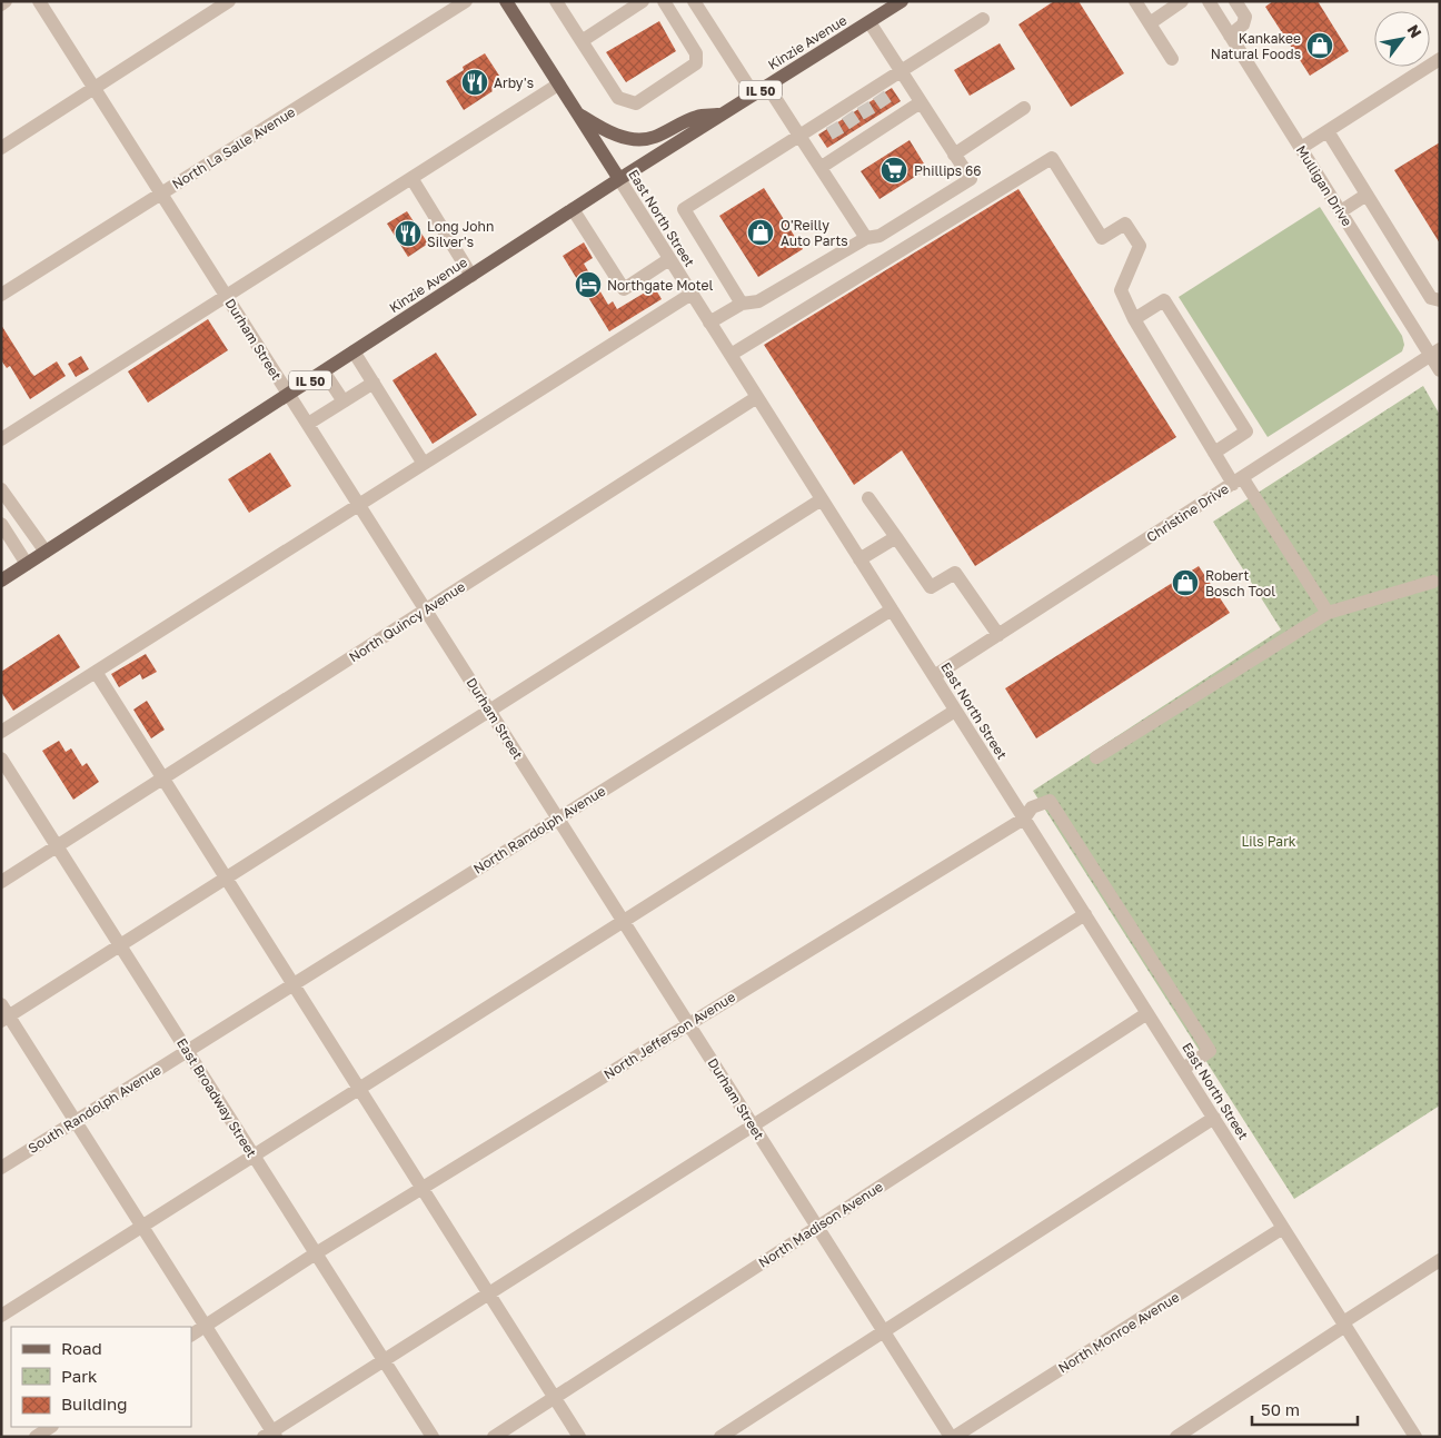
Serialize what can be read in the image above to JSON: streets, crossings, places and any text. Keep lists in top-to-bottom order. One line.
{"streets":{"main road":["Kinzie Avenue","IL 50","East North Street"],"street":["North La Salle Avenue","Mulligan Drive","Durham Street","Christine Drive","North Quincy Avenue","North Randolph Avenue","North Jefferson Avenue","East Broadway Street","South Randolph Avenue","North Madison Avenue","North Monroe Avenue"]},"crossings":[["Kinzie Avenue","East North Street"],["Kinzie Avenue","Durham Street"],["North La Salle Avenue","Durham Street"],["Mulligan Drive","Christine Drive"],["East North Street","Christine Drive"],["East North Street","North Quincy Avenue"],["East North Street","North Randolph Avenue"],["East North Street","North Jefferson Avenue"],["East North Street","North Madison Avenue"],["East North Street","North Monroe Avenue"],["Durham Street","North Quincy Avenue"],["Durham Street","North Randolph Avenue"],["Durham Street","North Jefferson Avenue"],["Durham Street","North Madison Avenue"],["Durham Street","North Monroe Avenue"],["North Quincy Avenue","East Broadway Street"],["North Randolph Avenue","East Broadway Street"],["North Randolph Avenue","South Randolph Avenue"],["North Jefferson Avenue","East Broadway Street"],["East Broadway Street","South Randolph Avenue"]],"parks":["Lils Park"],"places":{"shop":["Kankakee Natural Foods","O'Reilly Auto Parts","Robert Bosch Tool"],"restaurant":["Arby's","Long John Silver's"],"supermarket":["Phillips 66"],"hotel":["Northgate Motel"]},"legend":["Road","Park","Building"],"scale_bar":"50 m","north":"top right"}
